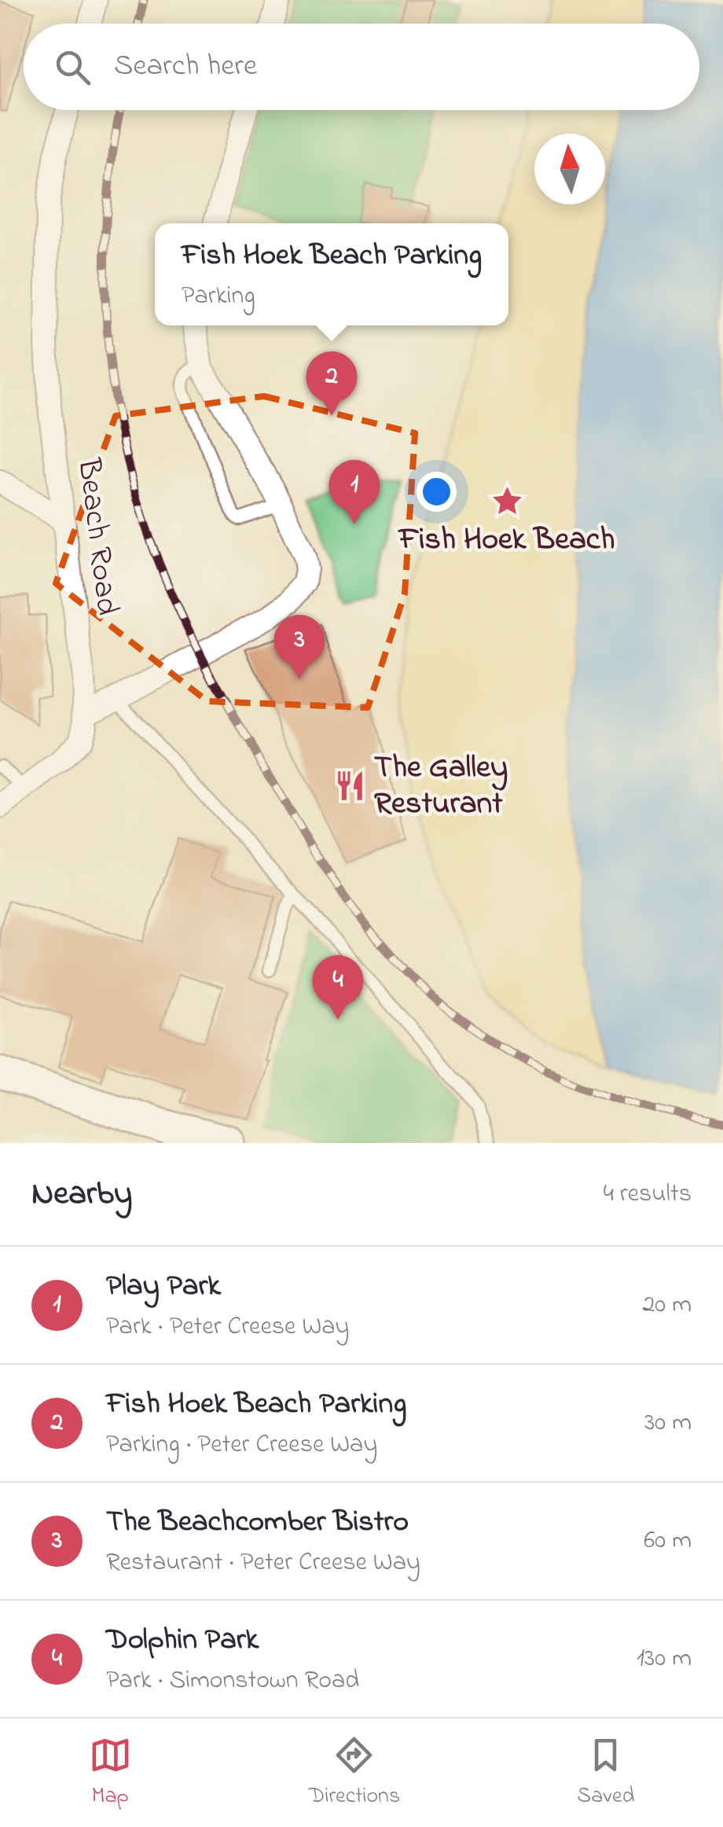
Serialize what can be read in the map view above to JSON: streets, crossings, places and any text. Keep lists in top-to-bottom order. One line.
{"streets":{"street":["Beach Road"]},"places":{"place":["Fish Hoek Beach"],"restaurant":["The Galley Resturant"]},"north":"top","page":{"search":"Search here","popup":["Fish Hoek Beach Parking","Parking"],"pins":["2","1","3","4"],"heading":["Nearby","4 results"],"list":[{"mark":"1","name":"Play Park","note":"Park · Peter Creese Way","value":"20 m"},{"mark":"2","name":"Fish Hoek Beach Parking","note":"Parking · Peter Creese Way","value":"30 m"},{"mark":"3","name":"The Beachcomber Bistro","note":"Restaurant · Peter Creese Way","value":"60 m"},{"mark":"4","name":"Dolphin Park","note":"Park · Simonstown Road","value":"130 m"}],"nav":["Map","Directions","Saved"]}}
